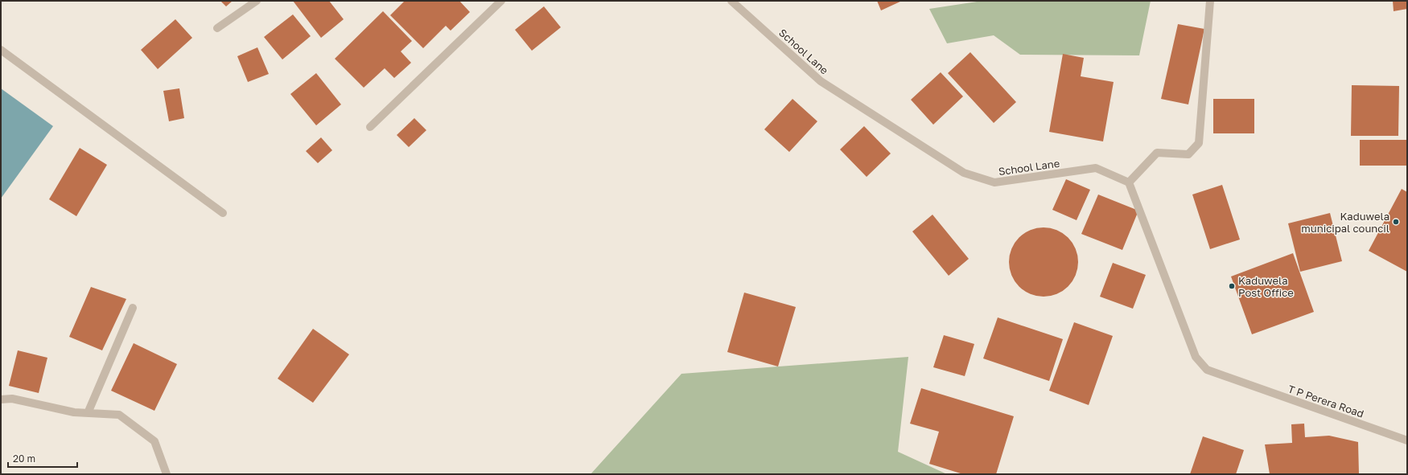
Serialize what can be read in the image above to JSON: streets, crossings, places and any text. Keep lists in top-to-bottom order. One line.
{"streets":{"street":["School Lane","T P Perera Road"]},"crossings":[["School Lane","T P Perera Road"]],"places":["Kaduwela municipal council","Kaduwela Post Office"],"scale_bar":"20 m"}
